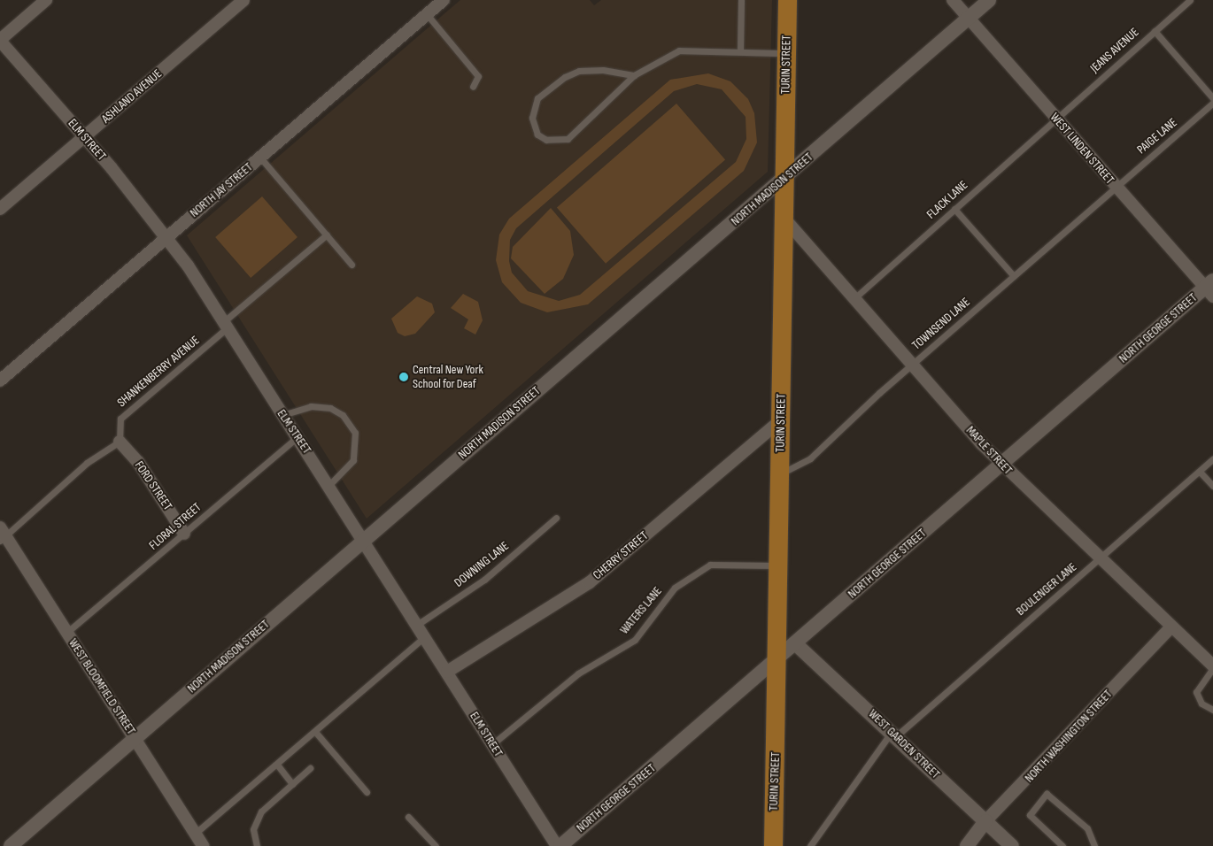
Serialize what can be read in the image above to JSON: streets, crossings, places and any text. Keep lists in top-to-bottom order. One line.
{"streets":{"main road":["TURIN STREET"],"street":["ASHLAND AVENUE","ELM STREET","WEST LINDEN STREET","NORTH MADISON STREET","NORTH JAY STREET","NORTH GEORGE STREET","MAPLE STREET","FORD STREET","CHERRY STREET","WEST BLOOMFIELD STREET","NORTH WASHINGTON STREET","WEST GARDEN STREET"],"lane":["JEANS AVENUE","PAIGE LANE","FLACK LANE","TOWNSEND LANE","SHANKENBERRY AVENUE","FLORAL STREET","DOWNING LANE","BOULENGER LANE","WATERS LANE"]},"crossings":[["JEANS AVENUE","WEST LINDEN STREET"],["JEANS AVENUE","FLACK LANE"],["TURIN STREET","NORTH MADISON STREET"],["TURIN STREET","TOWNSEND LANE"],["TURIN STREET","NORTH GEORGE STREET"],["TURIN STREET","MAPLE STREET"],["TURIN STREET","CHERRY STREET"],["TURIN STREET","WATERS LANE"],["ASHLAND AVENUE","ELM STREET"],["PAIGE LANE","WEST LINDEN STREET"],["PAIGE LANE","TOWNSEND LANE"],["ELM STREET","NORTH MADISON STREET"],["ELM STREET","NORTH JAY STREET"],["ELM STREET","SHANKENBERRY AVENUE"],["ELM STREET","FLORAL STREET"],["ELM STREET","CHERRY STREET"],["ELM STREET","DOWNING LANE"],["ELM STREET","WATERS LANE"],["WEST LINDEN STREET","NORTH MADISON STREET"],["WEST LINDEN STREET","FLACK LANE"],["WEST LINDEN STREET","TOWNSEND LANE"],["WEST LINDEN STREET","NORTH GEORGE STREET"],["NORTH MADISON STREET","WEST BLOOMFIELD STREET"],["FLACK LANE","MAPLE STREET"],["TOWNSEND LANE","MAPLE STREET"],["NORTH GEORGE STREET","MAPLE STREET"],["NORTH GEORGE STREET","WEST GARDEN STREET"],["SHANKENBERRY AVENUE","FORD STREET"],["MAPLE STREET","BOULENGER LANE"],["MAPLE STREET","NORTH WASHINGTON STREET"],["FORD STREET","FLORAL STREET"],["FLORAL STREET","WEST BLOOMFIELD STREET"],["BOULENGER LANE","WEST GARDEN STREET"],["NORTH WASHINGTON STREET","WEST GARDEN STREET"]],"places":["Central New York School for Deaf"]}
